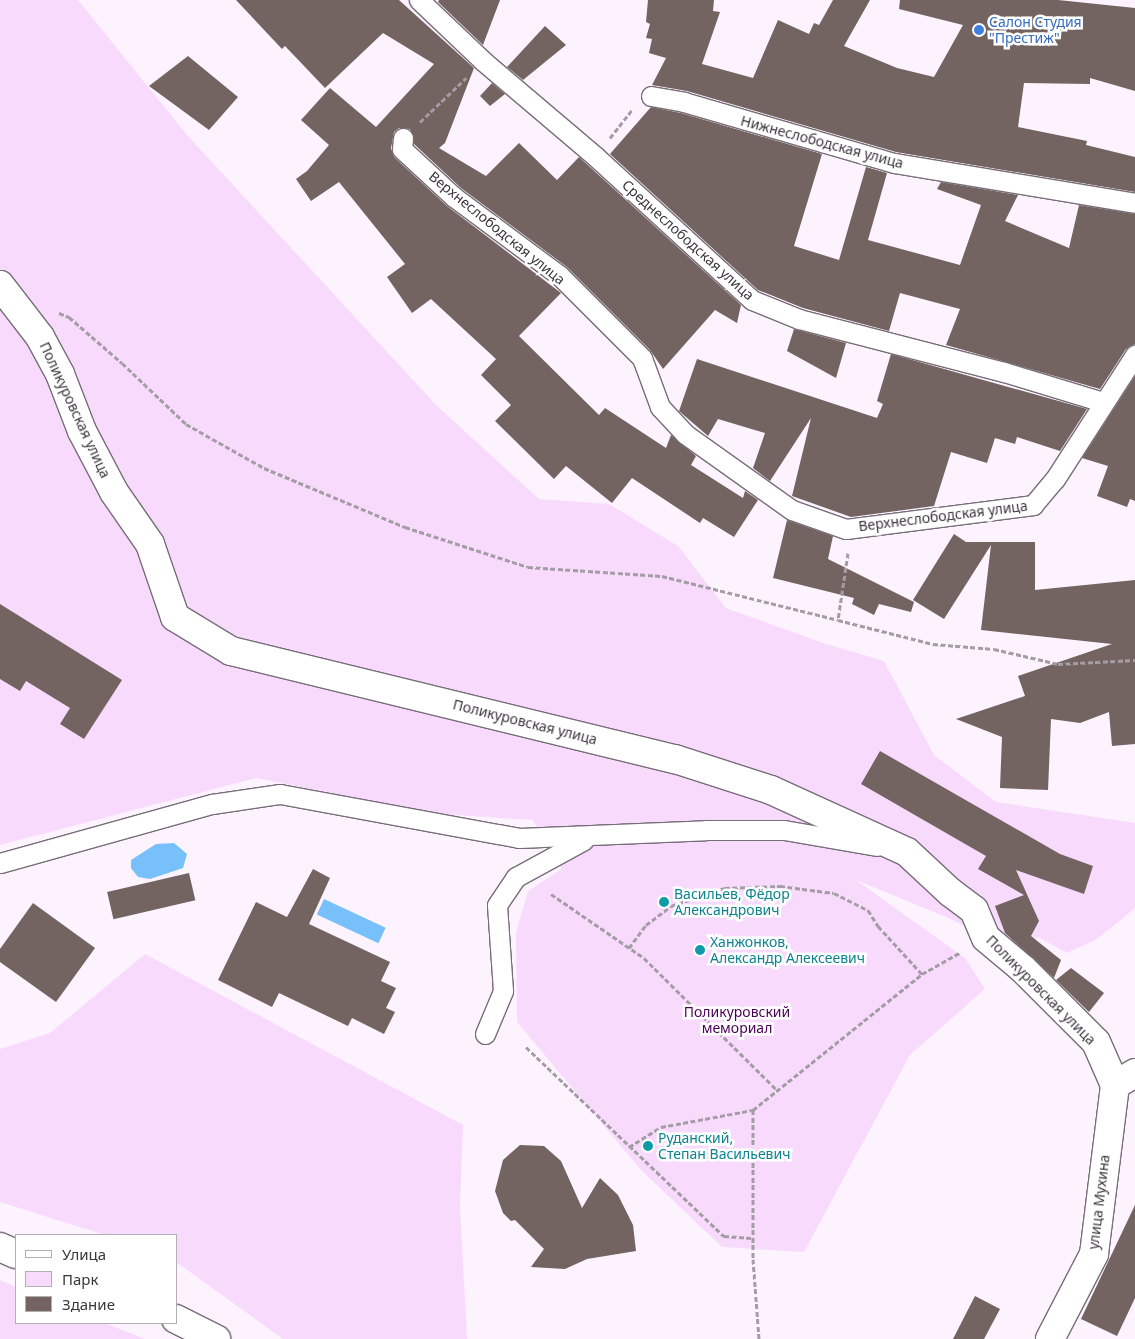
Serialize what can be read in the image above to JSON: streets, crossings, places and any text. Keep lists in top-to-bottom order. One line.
{"streets":{"street":["Поликуровская улица","улица Мухина"],"lane":["Нижнеслободская улица","Верхнеслободская улица","Среднеслободская улица"]},"crossings":[["Верхнеслободская улица","Среднеслободская улица"],["Поликуровская улица","улица Мухина"]],"parks":["Поликуровский мемориал"],"places":["Салон Студия \"Престиж\"","Васильев, Фёдор Александрович","Ханжонков, Александр Алексеевич","Руданский, Степан Васильевич"],"legend":["Улица","Парк","Здание"]}
